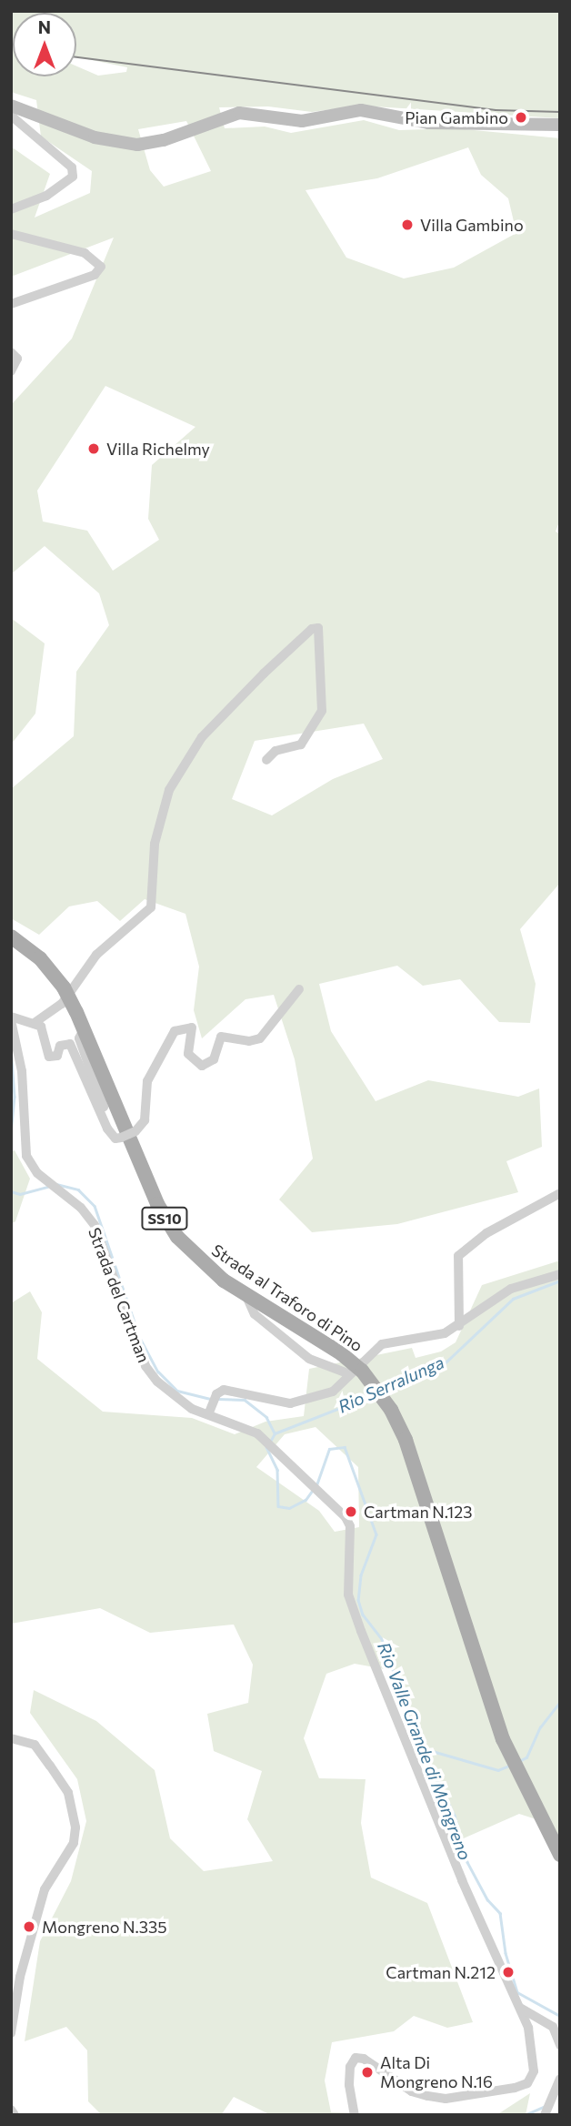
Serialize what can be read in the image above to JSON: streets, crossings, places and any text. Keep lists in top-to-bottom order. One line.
{"streets":{"main road":["SS10","Strada al Traforo di Pino"],"street":["Strada del Cartman"]},"water":["Rio Serralunga","Rio Valle Grande di Mongreno"],"places":["Pian Gambino","Villa Gambino","Villa Richelmy","Cartman N.123","Mongreno N.335","Cartman N.212","Alta Di Mongreno N.16"],"north":"top"}
